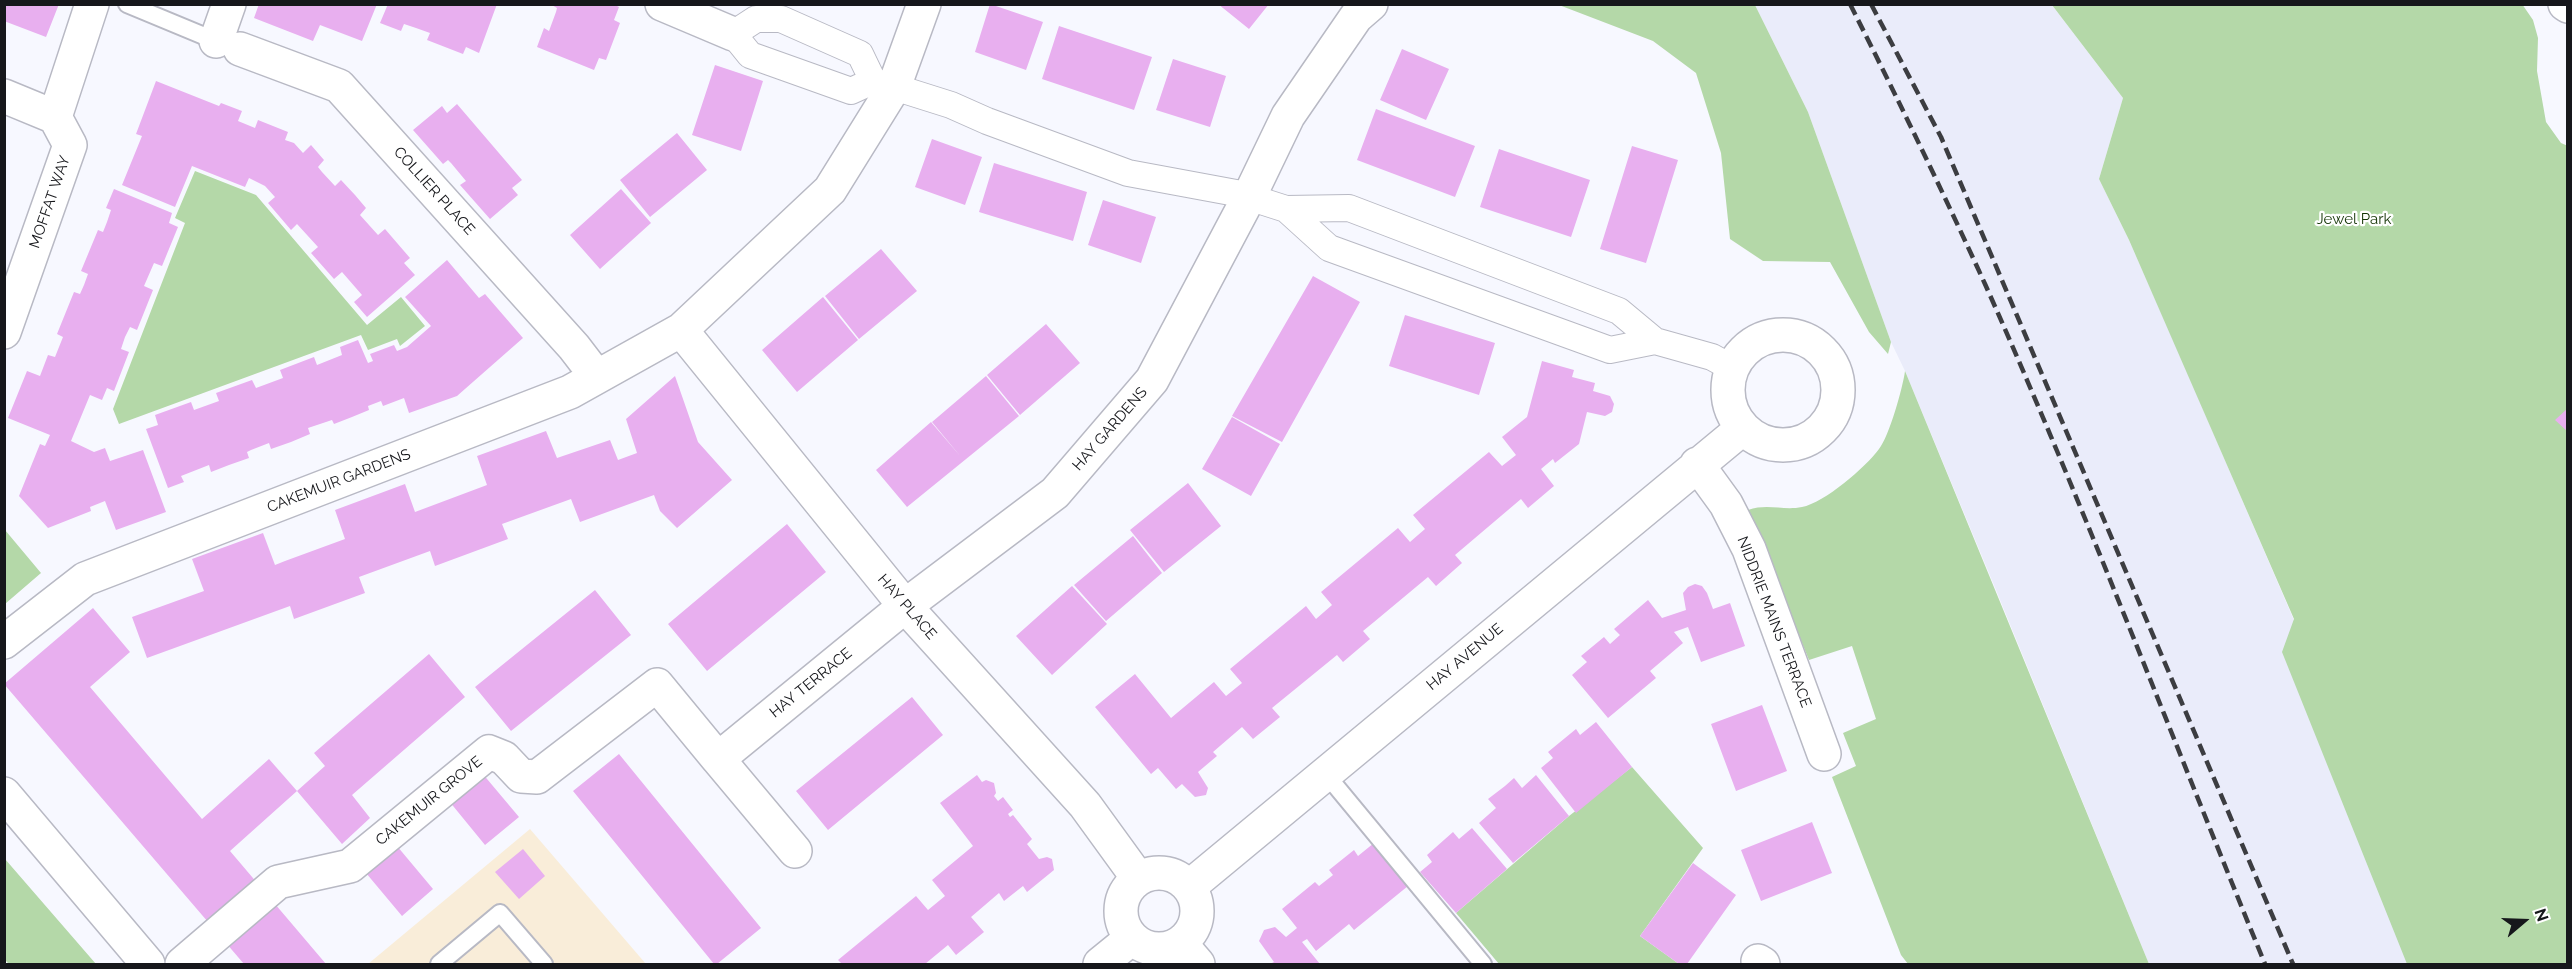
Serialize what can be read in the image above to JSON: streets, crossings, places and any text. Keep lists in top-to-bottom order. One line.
{"streets":{"street":["COLLIER PLACE","MOFFAT WAY","HAY GARDENS","CAKEMUIR GARDENS","HAY PLACE","NIDDRIE MAINS TERRACE","HAY AVENUE","HAY TERRACE","CAKEMUIR GROVE"]},"crossings":[["COLLIER PLACE","CAKEMUIR GARDENS"],["HAY GARDENS","HAY PLACE"],["HAY GARDENS","HAY TERRACE"],["CAKEMUIR GARDENS","HAY PLACE"],["HAY PLACE","HAY AVENUE"],["HAY PLACE","HAY TERRACE"],["NIDDRIE MAINS TERRACE","HAY AVENUE"],["HAY TERRACE","CAKEMUIR GROVE"]],"parks":["Jewel Park"],"north":"right"}
